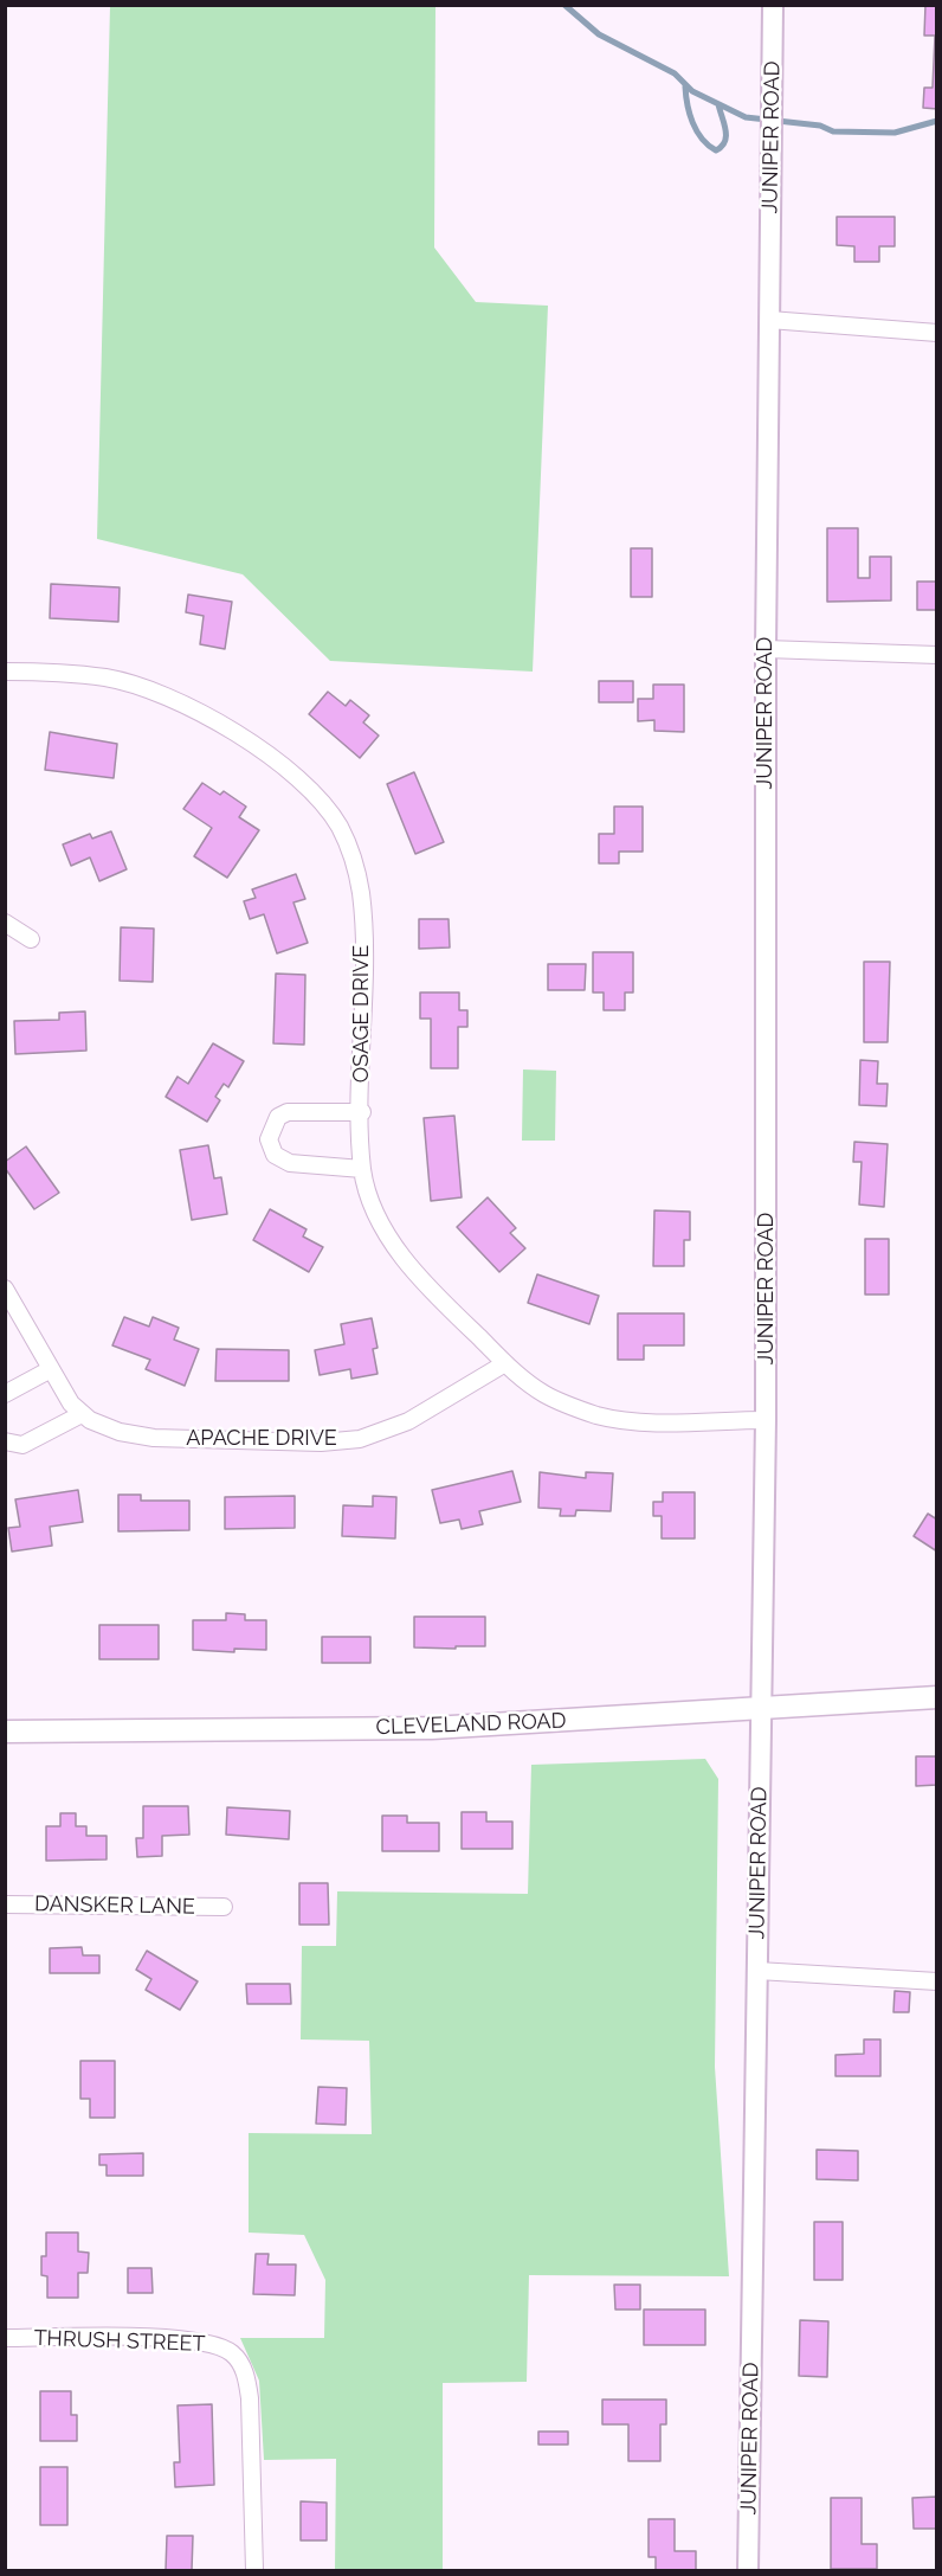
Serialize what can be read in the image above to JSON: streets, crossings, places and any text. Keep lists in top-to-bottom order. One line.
{"streets":{"main road":["CLEVELAND ROAD"],"street":["JUNIPER ROAD","OSAGE DRIVE","APACHE DRIVE","DANSKER LANE","THRUSH STREET"]},"crossings":[["JUNIPER ROAD","CLEVELAND ROAD"],["OSAGE DRIVE","APACHE DRIVE"]]}
